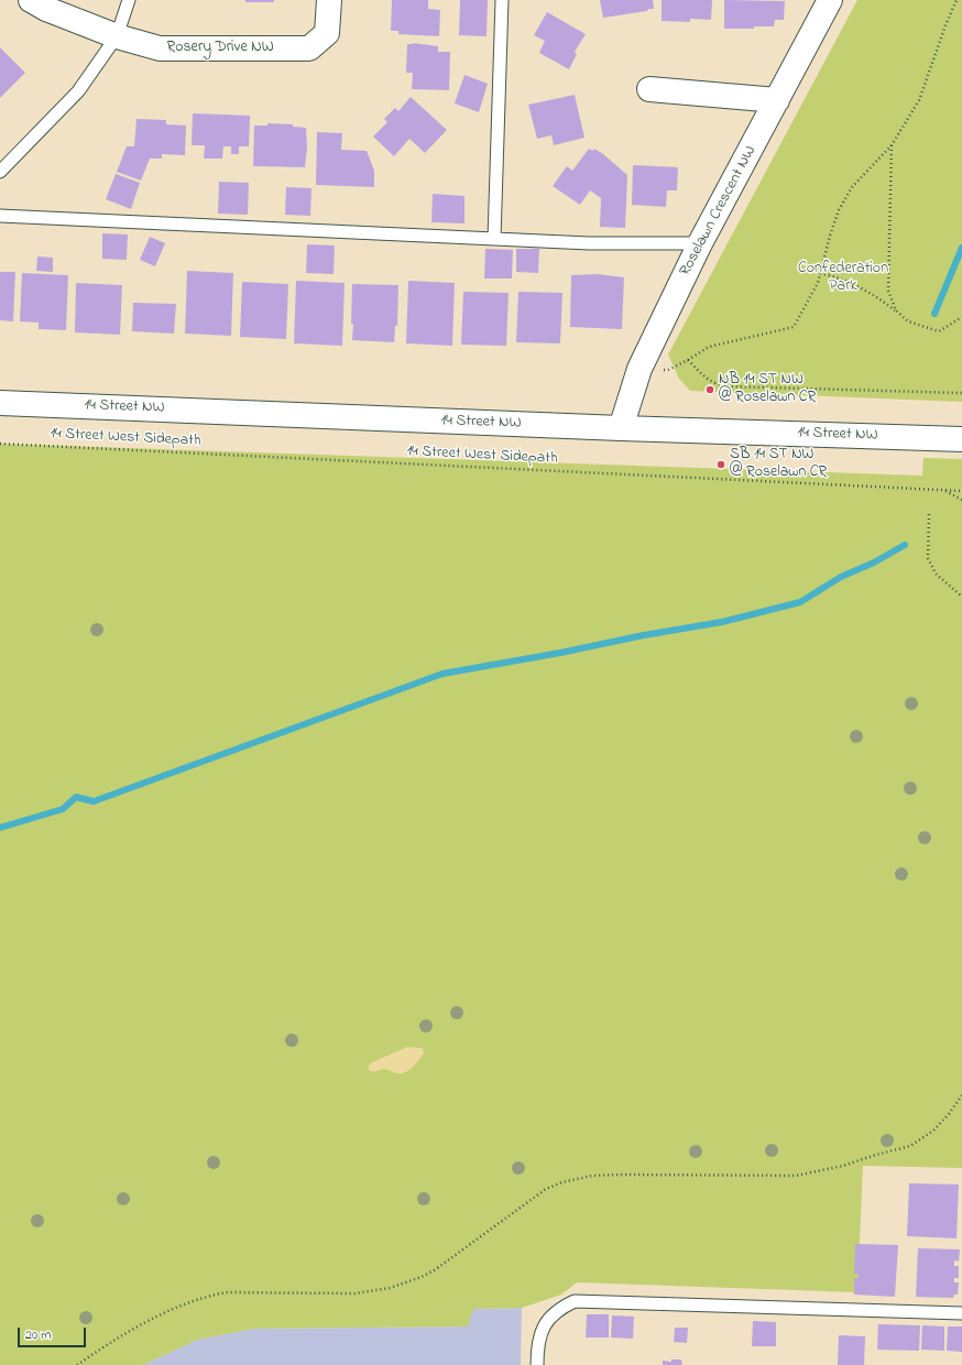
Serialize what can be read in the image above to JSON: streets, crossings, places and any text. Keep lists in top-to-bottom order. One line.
{"streets":{"street":["Rosery Drive NW","Roselawn Crescent NW","14 Street NW"],"path":["14 Street West Sidepath"]},"crossings":[["Roselawn Crescent NW","14 Street NW"]],"parks":["Confederation Park"],"places":["NB 14 ST NW @ Roselawn CR","SB 14 ST NW @ Roselawn CR"],"scale_bar":"20 m"}
